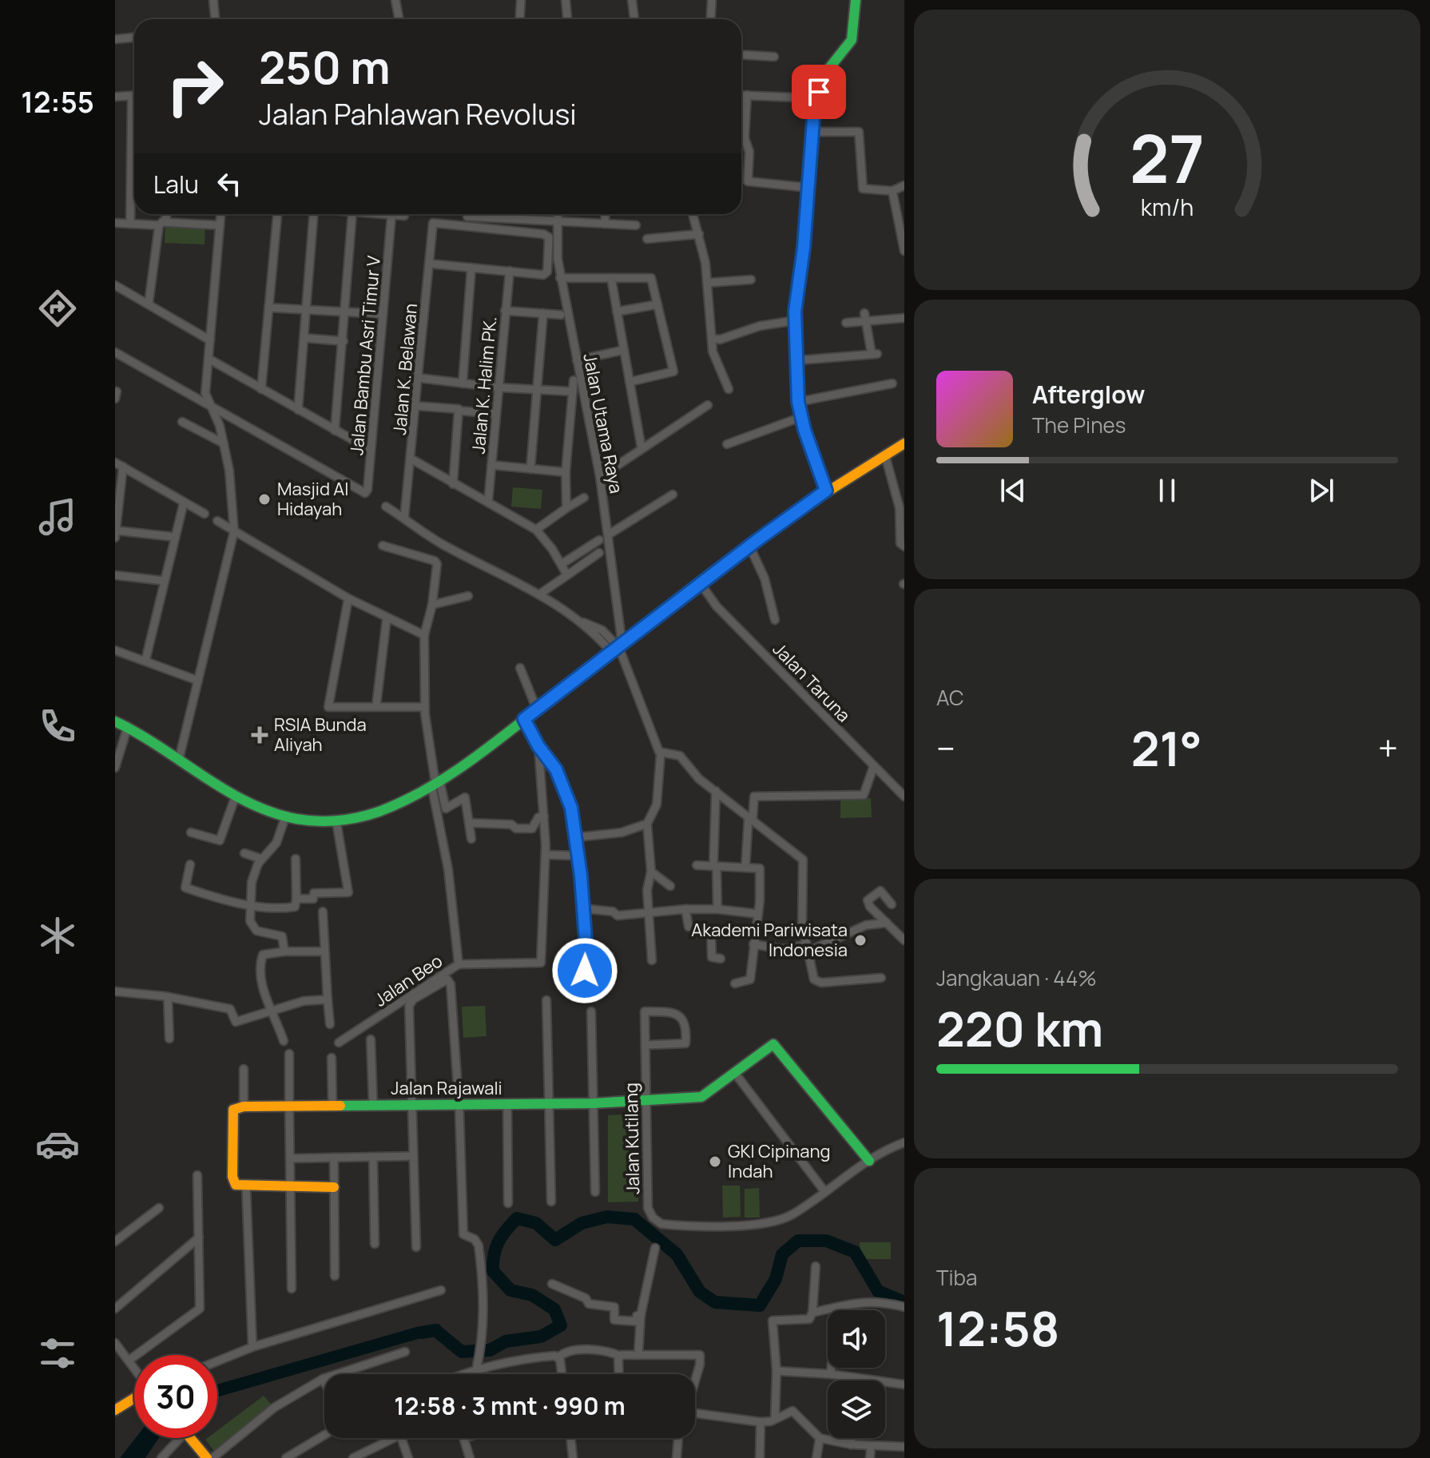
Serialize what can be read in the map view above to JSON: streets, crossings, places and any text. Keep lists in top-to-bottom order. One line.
{"streets":{"street":["Jalan Bambu Asri Timur V","Jalan K. Belawan","Jalan K. Halim PK.","Jalan Utama Raya","Jalan Taruna","Jalan Beo","Jalan Rajawali","Jalan Kutilang"]},"crossings":[["Jalan K. Belawan","Jalan K. Halim PK."],["Jalan Beo","Jalan Rajawali"],["Jalan Rajawali","Jalan Kutilang"]],"places":{"other":["Masjid Al Hidayah","Akademi Pariwisata Indonesia","GKI Cipinang Indah"],"health":["RSIA Bunda Aliyah"]},"page":{"tabs":"12:55","turn":["250 m","Jalan Pahlawan Revolusi"],"then":"Lalu","song":["Afterglow","The Pines"],"tile":["AC",["Jangkauan · 44%","220 km"],["Tiba","12:58"]],"heat":["−","21°","+"],"limit":"30","trip":"12:58 · 3 mnt · 990 m","gauge":["27","km/h"]}}
